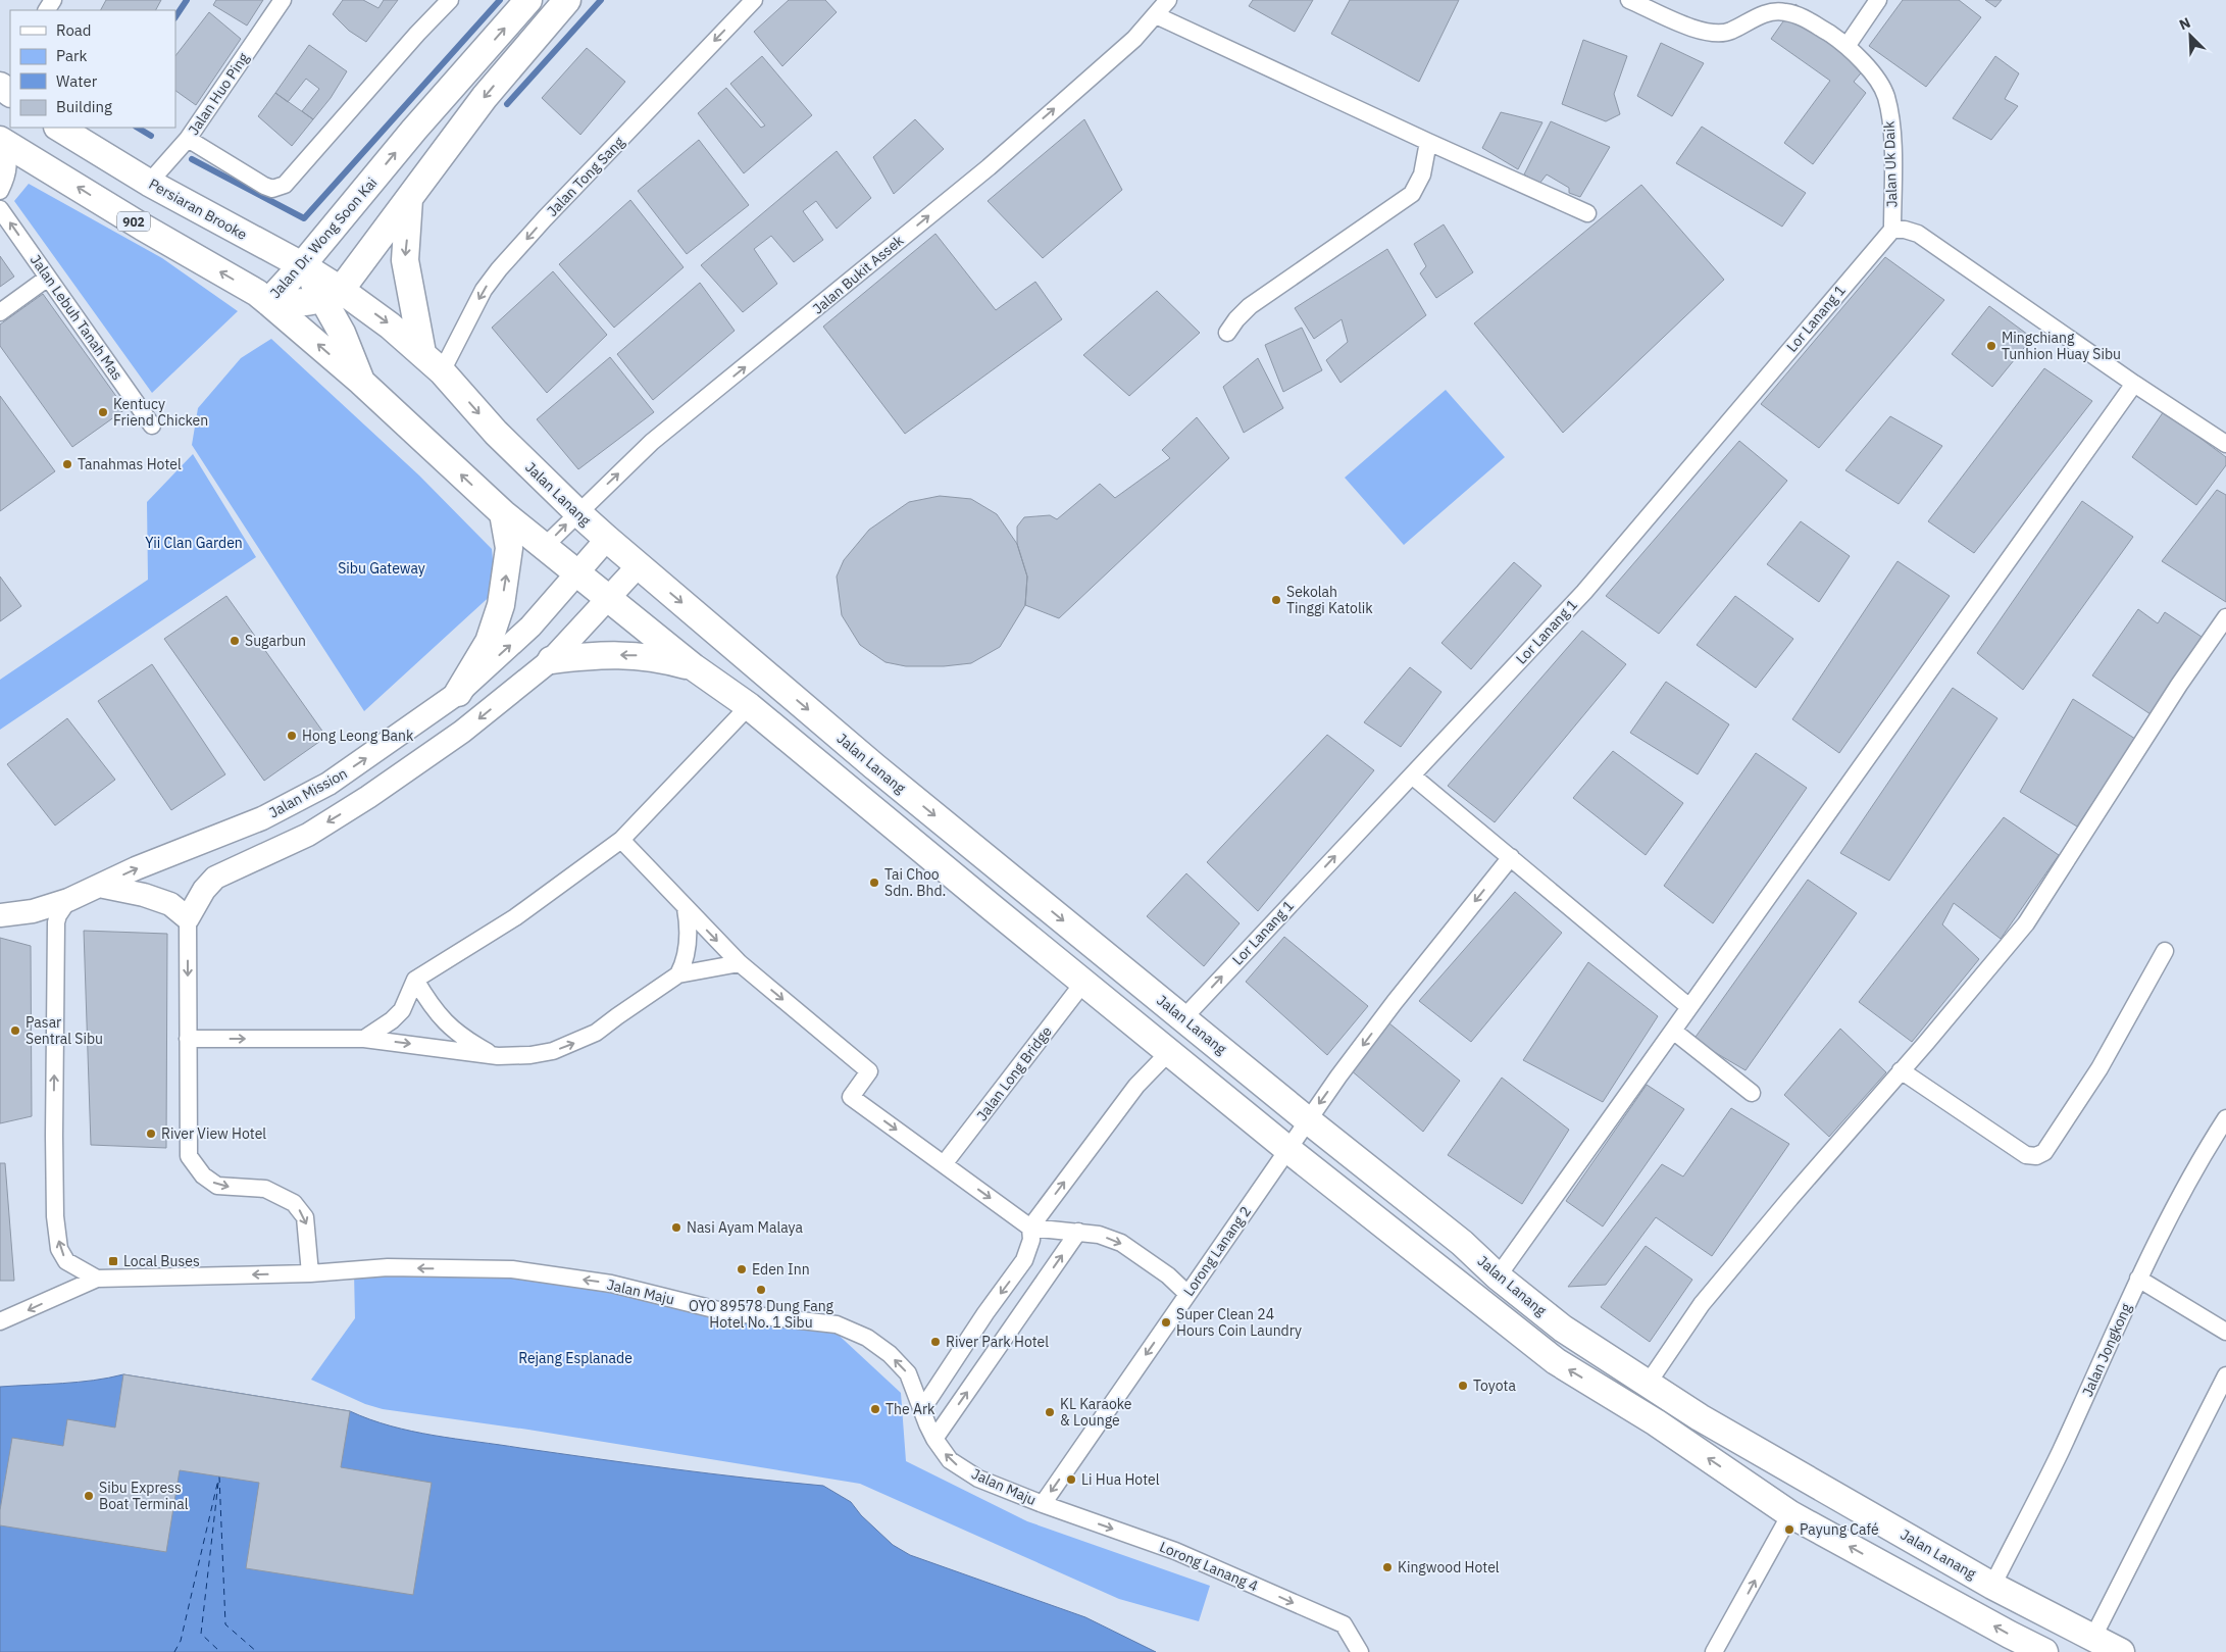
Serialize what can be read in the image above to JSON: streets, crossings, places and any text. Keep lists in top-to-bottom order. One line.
{"streets":{"main road":["Persiaran Brooke","902","Jalan Dr. Wong Soon Kai","Jalan Lanang"],"street":["Jalan Huo Ping","Jalan Uk Daik","Jalan Tong Sang","Jalan Bukit Assek","Jalan Lebuh Tanah Mas","Lor Lanang 1","Jalan Mission","Jalan Long Bridge","Lorong Lanang 2","Jalan Maju","Jalan Jongkong","Lorong Lanang 4"]},"crossings":[["Jalan Huo Ping","Persiaran Brooke"],["Jalan Uk Daik","Lor Lanang 1"],["Jalan Tong Sang","Jalan Lanang"],["Persiaran Brooke","Jalan Dr. Wong Soon Kai"],["Persiaran Brooke","Jalan Lanang"],["902","Jalan Dr. Wong Soon Kai"],["Jalan Dr. Wong Soon Kai","Jalan Lanang"],["Jalan Bukit Assek","Jalan Lanang"],["Lor Lanang 1","Jalan Lanang"],["Jalan Lanang","Jalan Mission"],["Jalan Lanang","Lorong Lanang 2"],["Jalan Lanang","Jalan Jongkong"],["Lorong Lanang 2","Jalan Maju"],["Lorong Lanang 2","Lorong Lanang 4"],["Jalan Maju","Lorong Lanang 4"]],"one_way":["Jalan Tong Sang","Jalan Bukit Assek","Jalan Maju","Lorong Lanang 4"],"parks":["Yii Clan Garden","Sibu Gateway","Rejang Esplanade"],"places":{"other":["Mingchiang Tunhion Huay Sibu","Kentucy Friend Chicken","Tanahmas Hotel","Sekolah Tinggi Katolik","Sugarbun","Hong Leong Bank","Tai Choo Sdn. Bhd.","Pasar Sentral Sibu","River View Hotel","Nasi Ayam Malaya","Eden Inn","OYO 89578 Dung Fang Hotel No. 1 Sibu","Super Clean 24 Hours Coin Laundry","River Park Hotel","Toyota","The Ark","KL Karaoke & Lounge","Li Hua Hotel","Sibu Express Boat Terminal","Payung Café","Kingwood Hotel"],"transit":["Local Buses"]},"legend":["Road","Park","Water","Building"],"north":"top left"}
